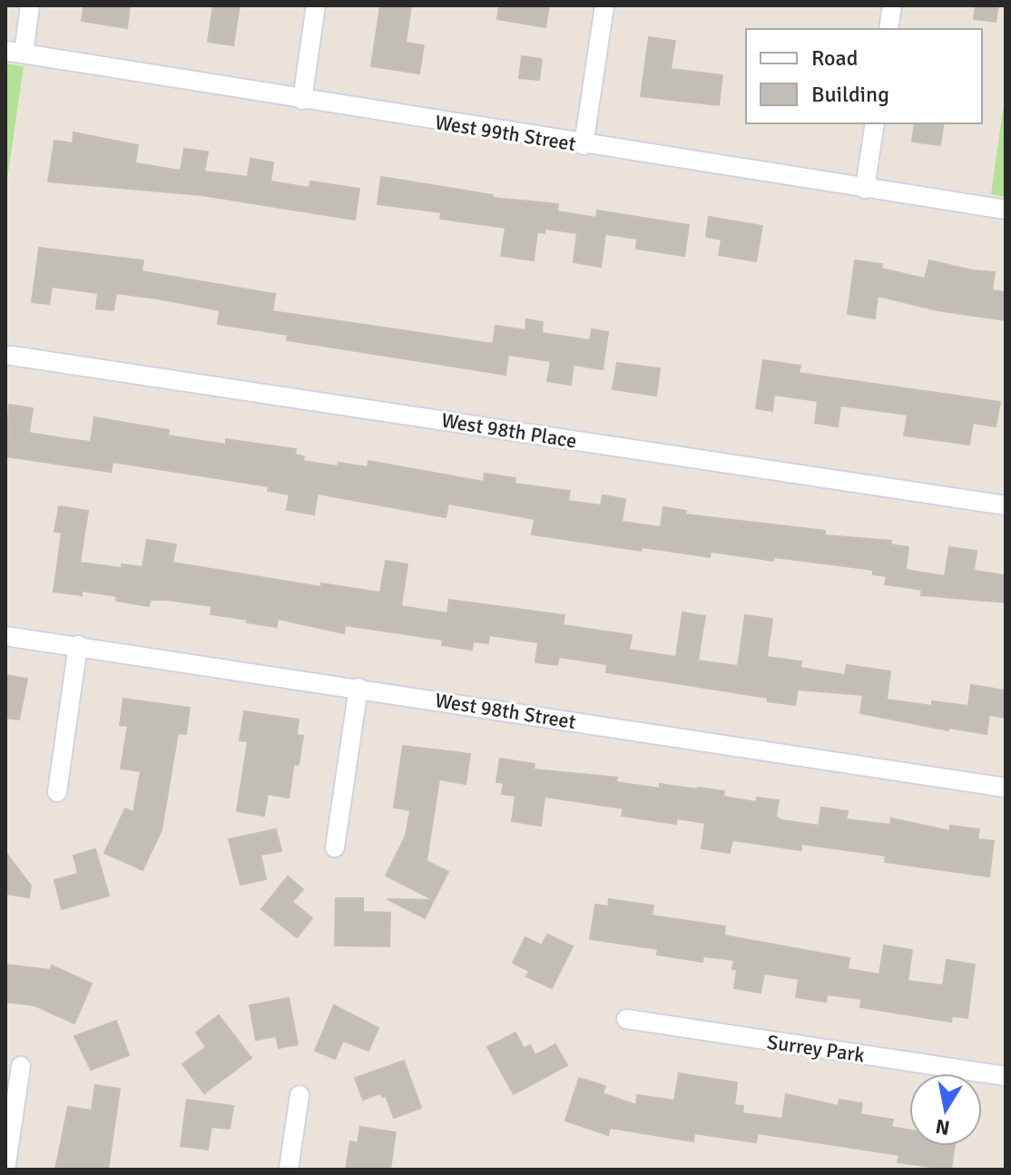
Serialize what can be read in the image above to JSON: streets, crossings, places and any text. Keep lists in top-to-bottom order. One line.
{"streets":{"street":["West 99th Street","West 98th Place","West 98th Street","Surrey Park"]},"legend":["Road","Building"],"north":"bottom"}
